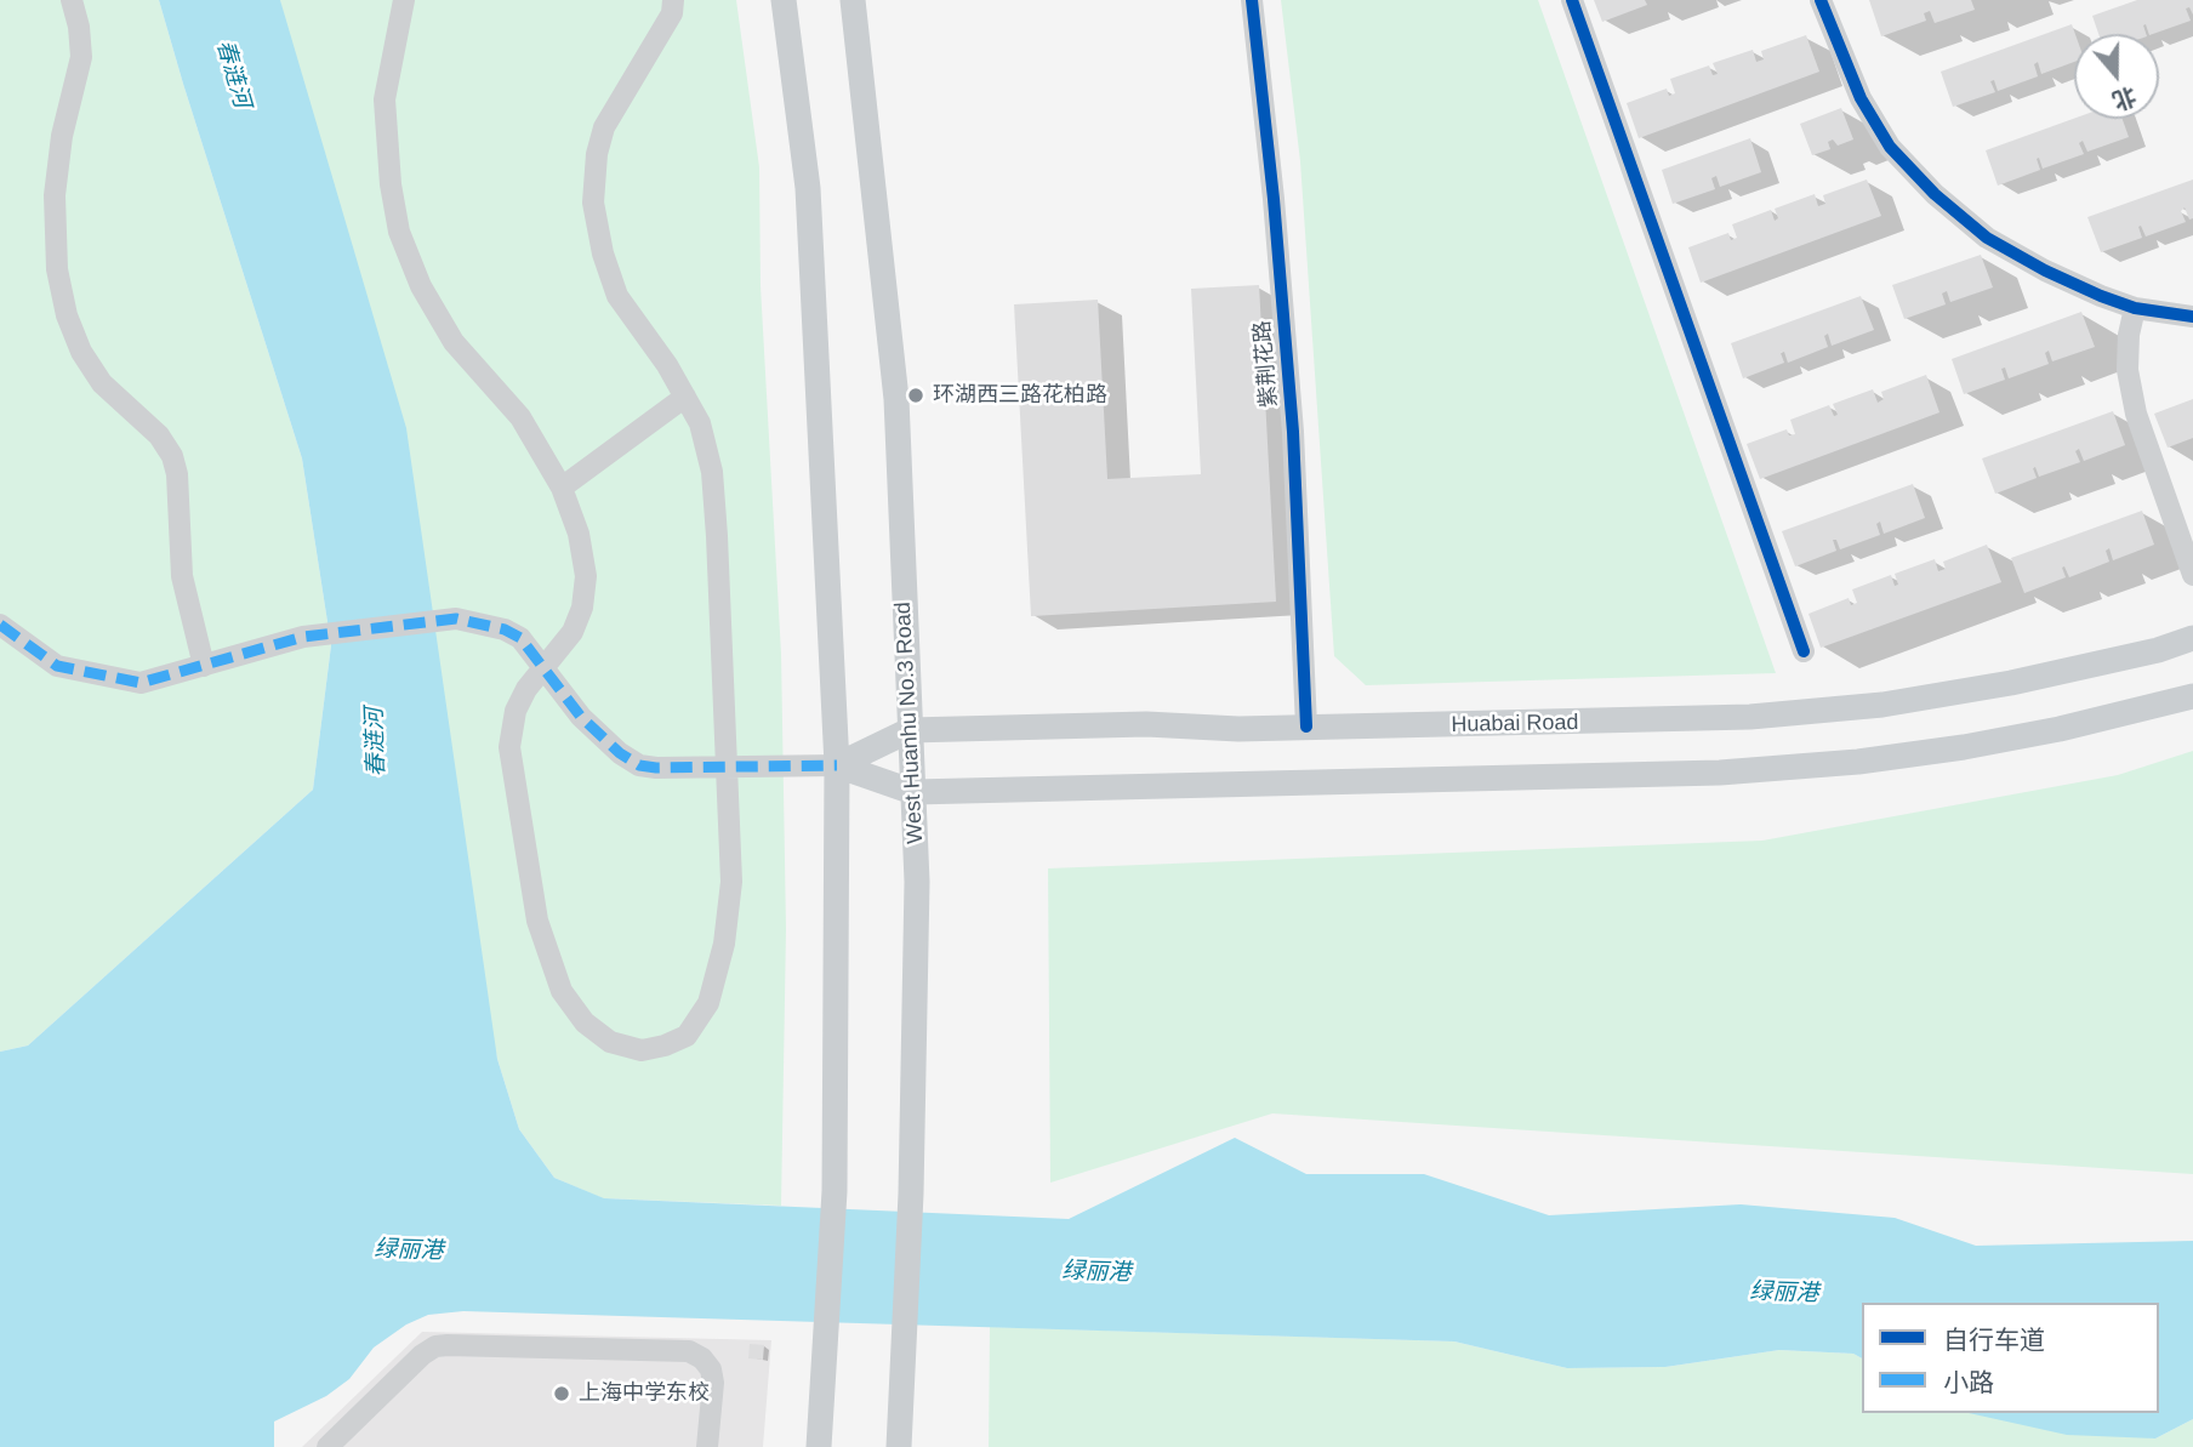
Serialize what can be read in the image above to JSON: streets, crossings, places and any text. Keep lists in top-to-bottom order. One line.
{"streets":{"main road":["West Huanhu No.3 Road","Huabai Road"],"street":["紫荆花路"]},"crossings":[["紫荆花路","Huabai Road"],["West Huanhu No.3 Road","Huabai Road"]],"water":["春涟河","绿丽港"],"places":["环湖西三路花柏路","上海中学东校"],"legend":["自行车道","小路"],"north":"bottom"}
